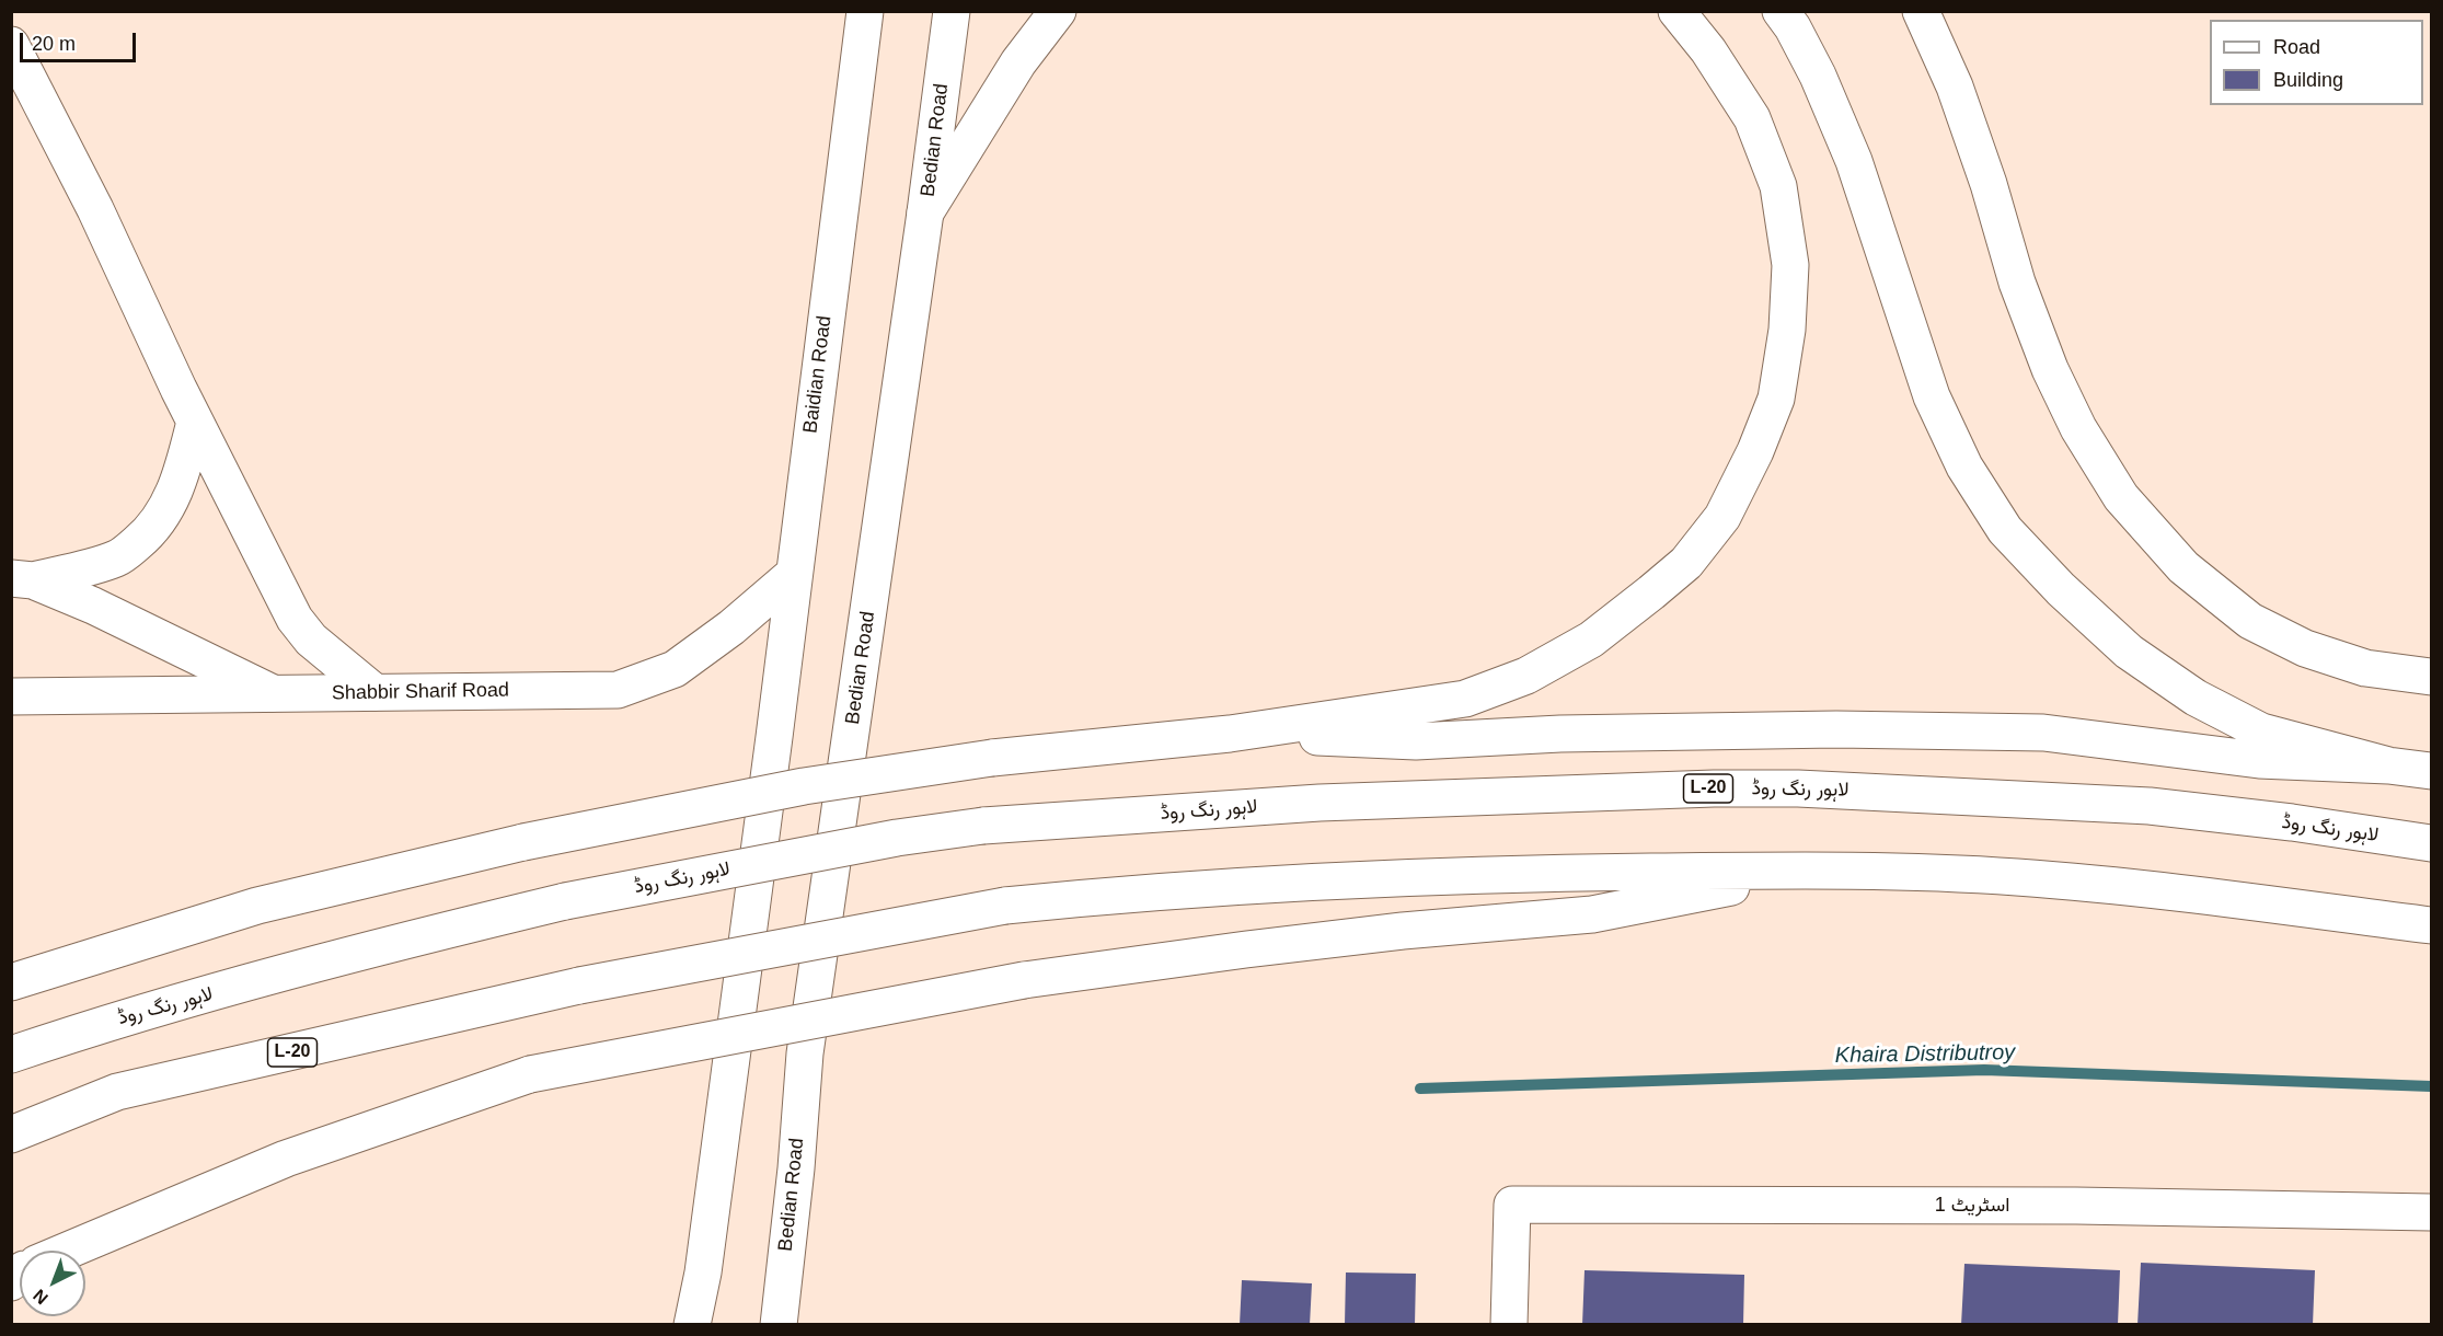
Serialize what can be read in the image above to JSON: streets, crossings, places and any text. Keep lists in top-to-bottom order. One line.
{"streets":{"main road":["Bedian Road","Baidian Road","Shabbir Sharif Road","L-20","لاہور رنگ روڈ","اسٹریٹ 1"]},"crossings":[["Baidian Road","Shabbir Sharif Road"]],"water":["Khaira Distributroy"],"legend":["Road","Building"],"scale_bar":"20 m","north":"bottom left"}
